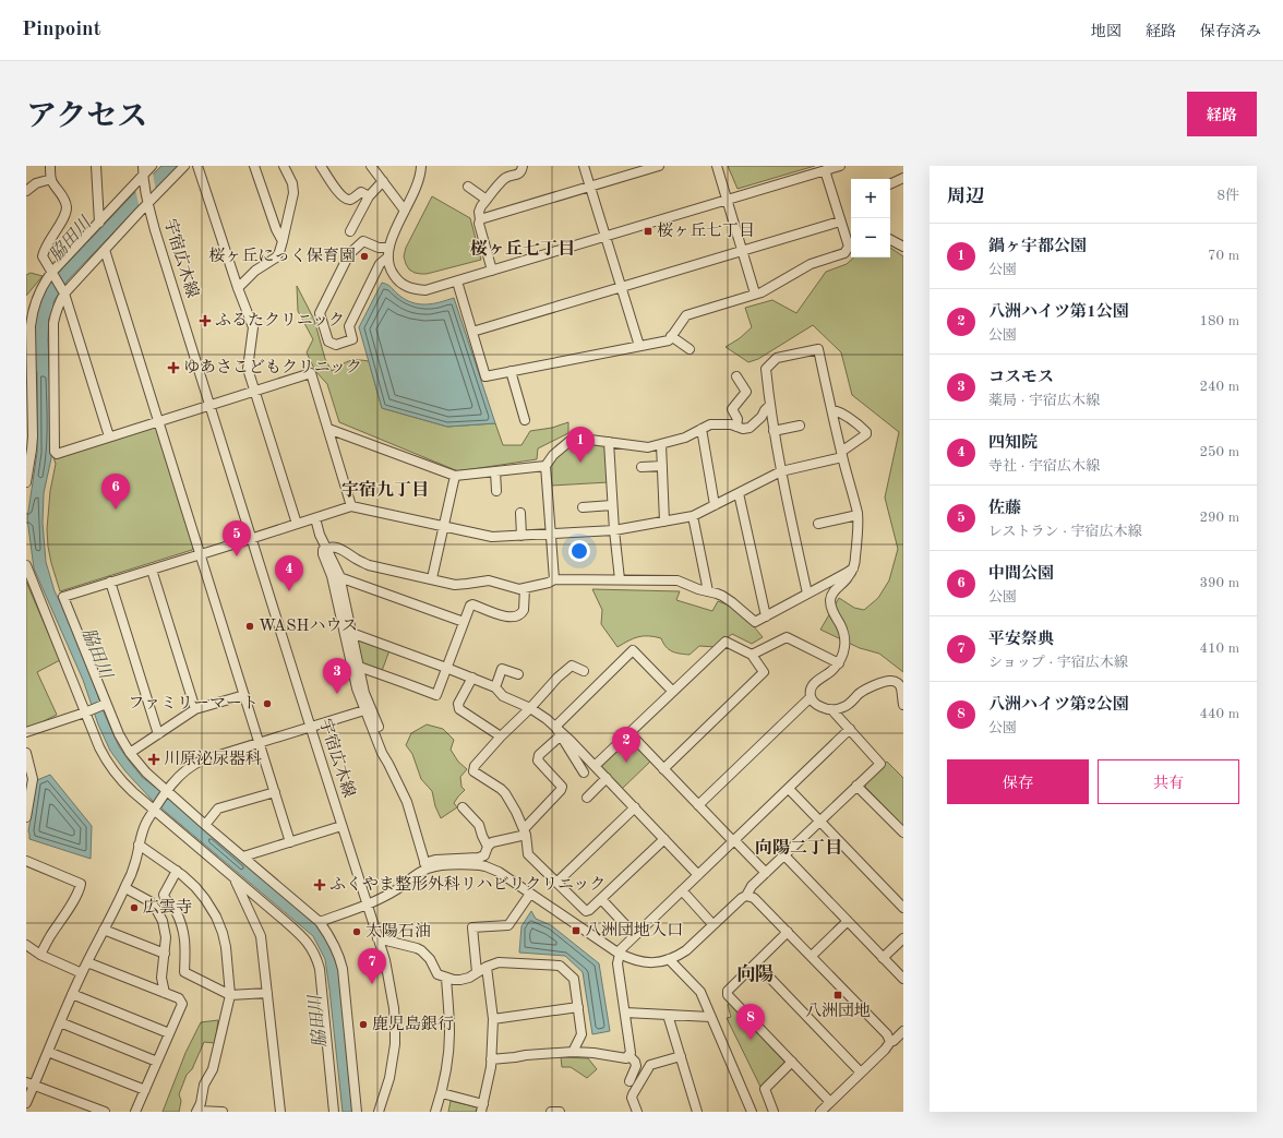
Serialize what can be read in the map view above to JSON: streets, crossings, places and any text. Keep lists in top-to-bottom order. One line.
{"streets":{"street":["宇宿広木線"]},"districts":["桜ヶ丘七丁目","宇宿九丁目","向陽二丁目","向陽"],"water":["脇田川"],"places":{"transit":["桜ヶ丘七丁目","八洲団地入口","八洲団地"],"other":["桜ヶ丘にっく保育園","WASHハウス","ファミリーマート","広雲寺","太陽石油","鹿児島銀行"],"health":["ふるたクリニック","ゆあさこどもクリニック","川原泌尿器科","ふくやま整形外科リハビリクリニック"]},"page":{"header":"Pinpoint","nav":["地図","経路","保存済み"],"title":"アクセス","buttons":["経路",["保存","共有"]],"heading":["周辺","8件"],"map_buttons":["+","−"],"list":[{"mark":"1","name":"鍋ヶ宇都公園","note":"公園","value":"70 m"},{"mark":"2","name":"八洲ハイツ第1公園","note":"公園","value":"180 m"},{"mark":"3","name":"コスモス","note":"薬局 · 宇宿広木線","value":"240 m"},{"mark":"4","name":"四知院","note":"寺社 · 宇宿広木線","value":"250 m"},{"mark":"5","name":"佐藤","note":"レストラン · 宇宿広木線","value":"290 m"},{"mark":"6","name":"中間公園","note":"公園","value":"390 m"},{"mark":"7","name":"平安祭典","note":"ショップ · 宇宿広木線","value":"410 m"},{"mark":"8","name":"八洲ハイツ第2公園","note":"公園","value":"440 m"}],"pins":["1","6","5","4","3","2","7","8"]}}
